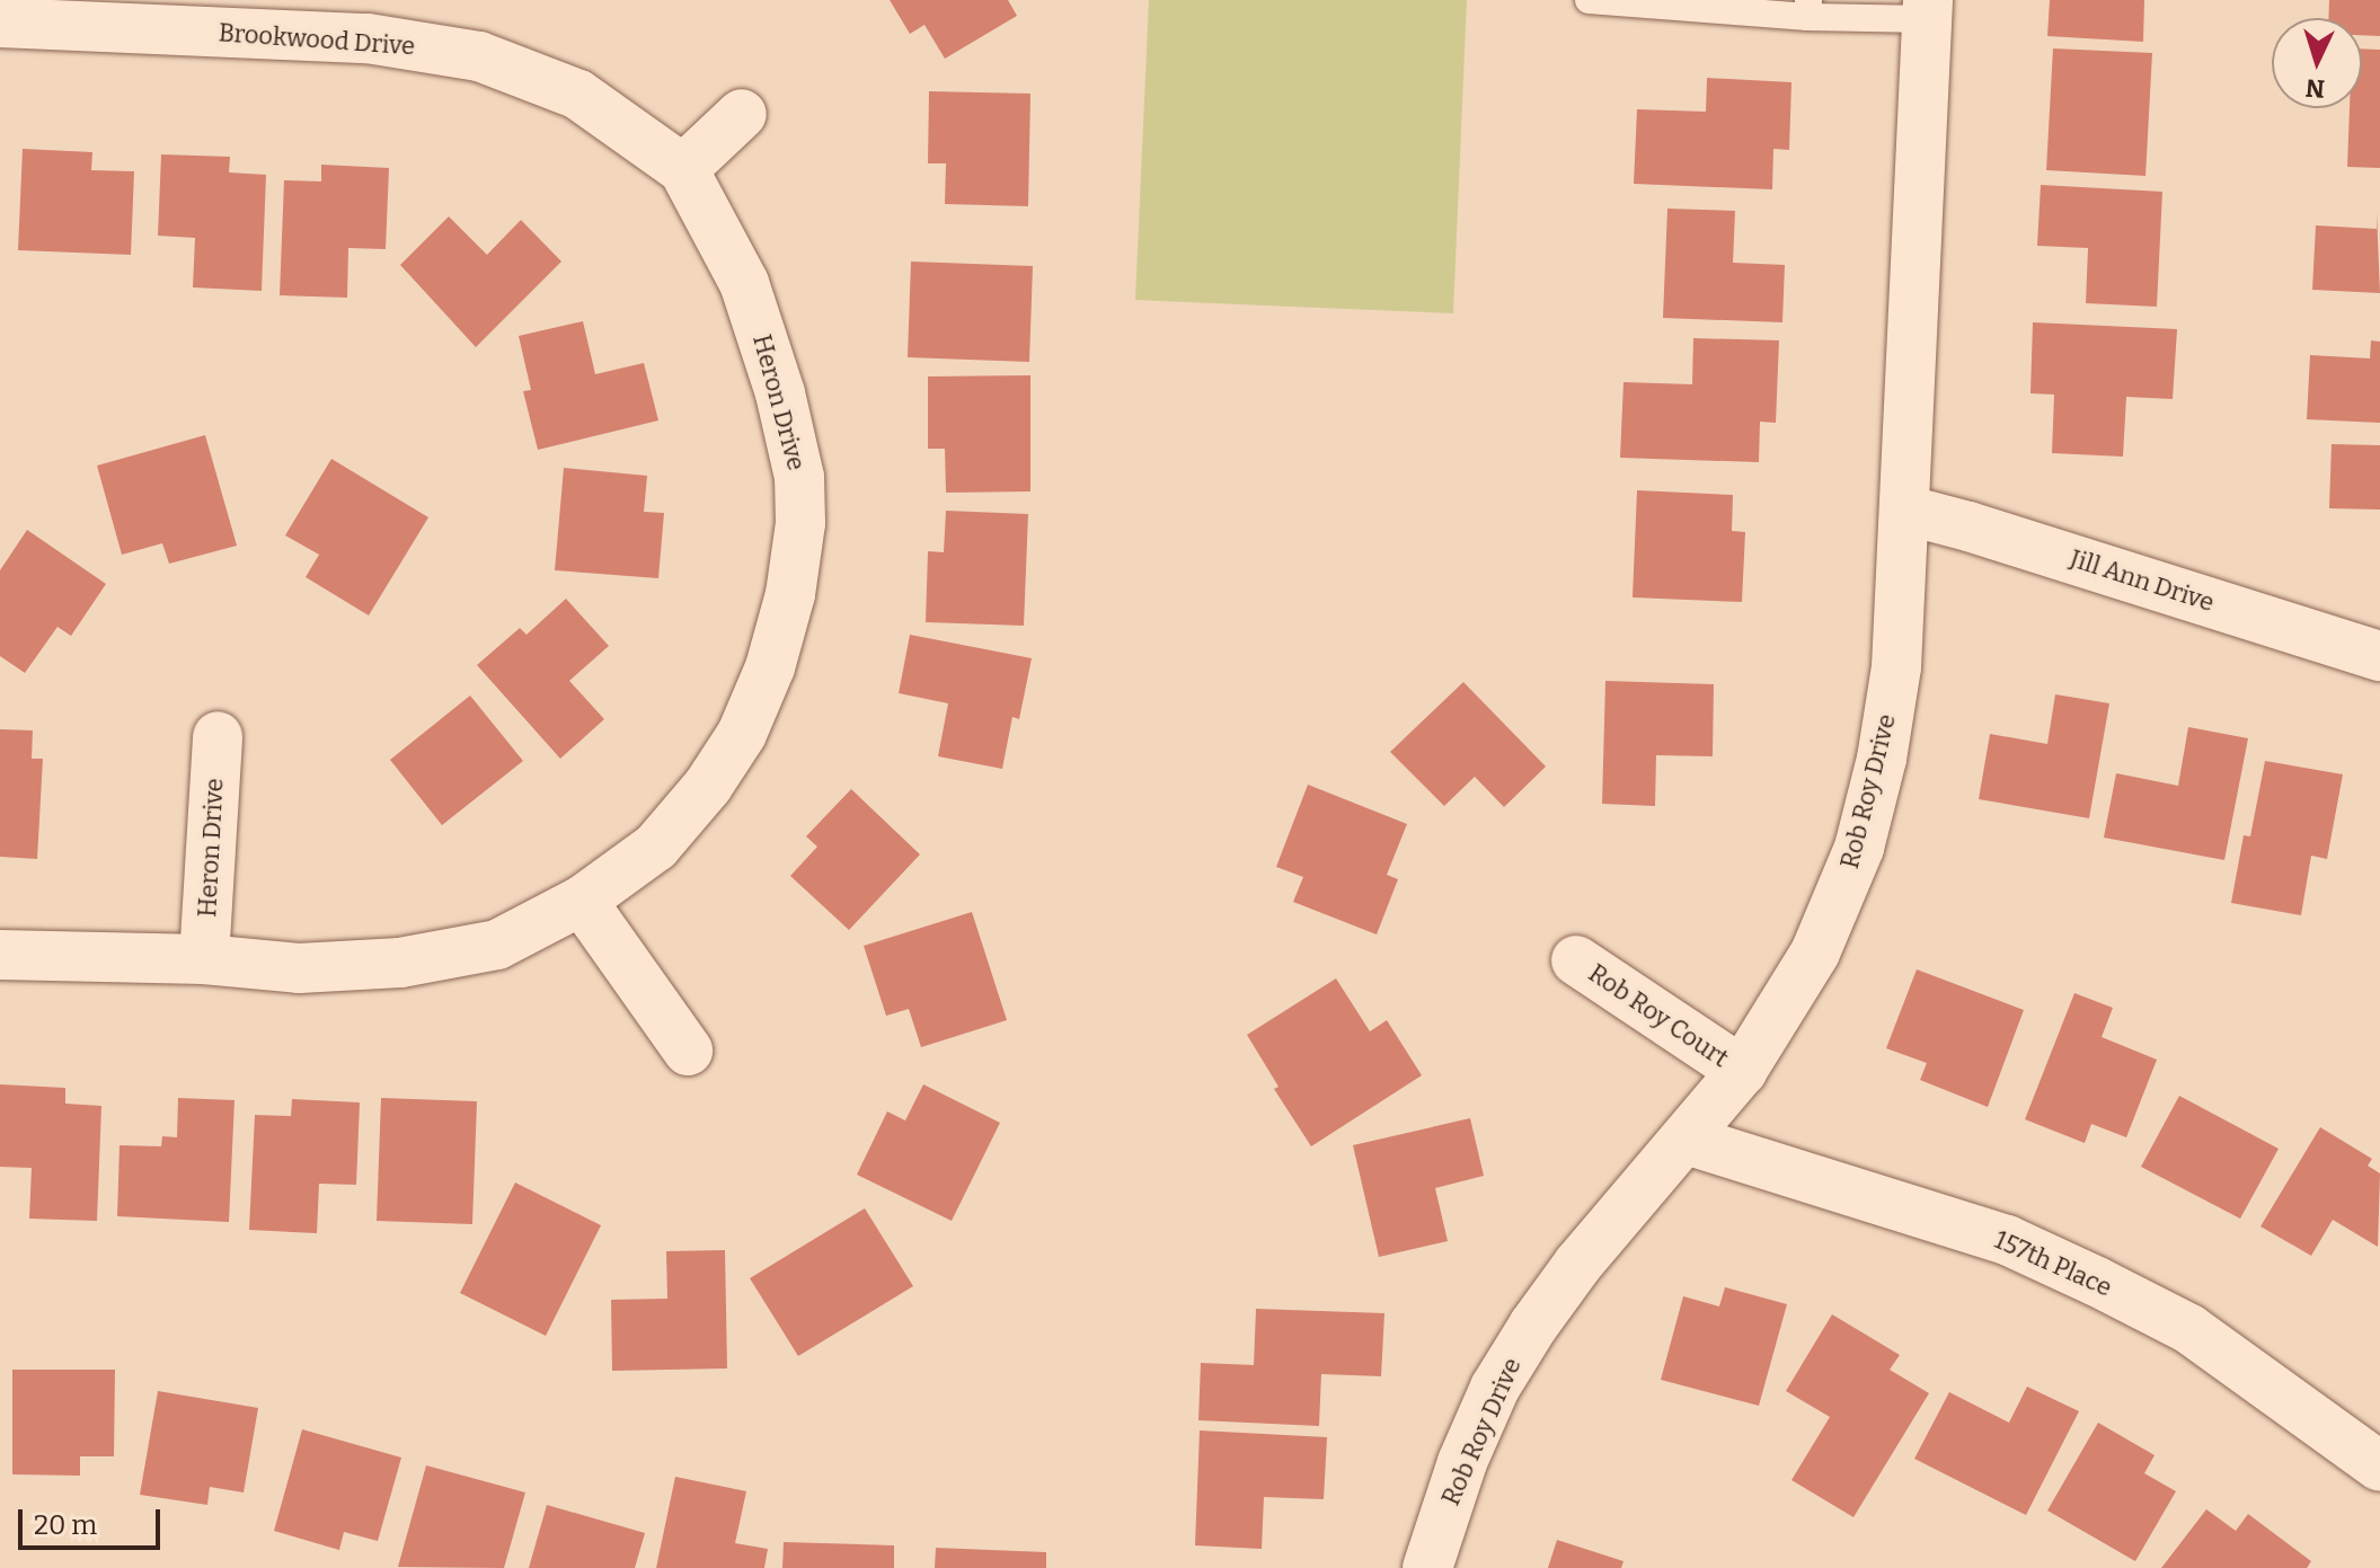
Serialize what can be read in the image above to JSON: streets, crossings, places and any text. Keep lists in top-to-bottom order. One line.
{"streets":{"street":["Brookwood Drive","Heron Drive","Jill Ann Drive","Rob Roy Drive","Rob Roy Court","157th Place"]},"crossings":[["Brookwood Drive","Heron Drive"],["Jill Ann Drive","Rob Roy Drive"],["Rob Roy Drive","Rob Roy Court"],["Rob Roy Drive","157th Place"]],"scale_bar":"20 m","north":"bottom"}
